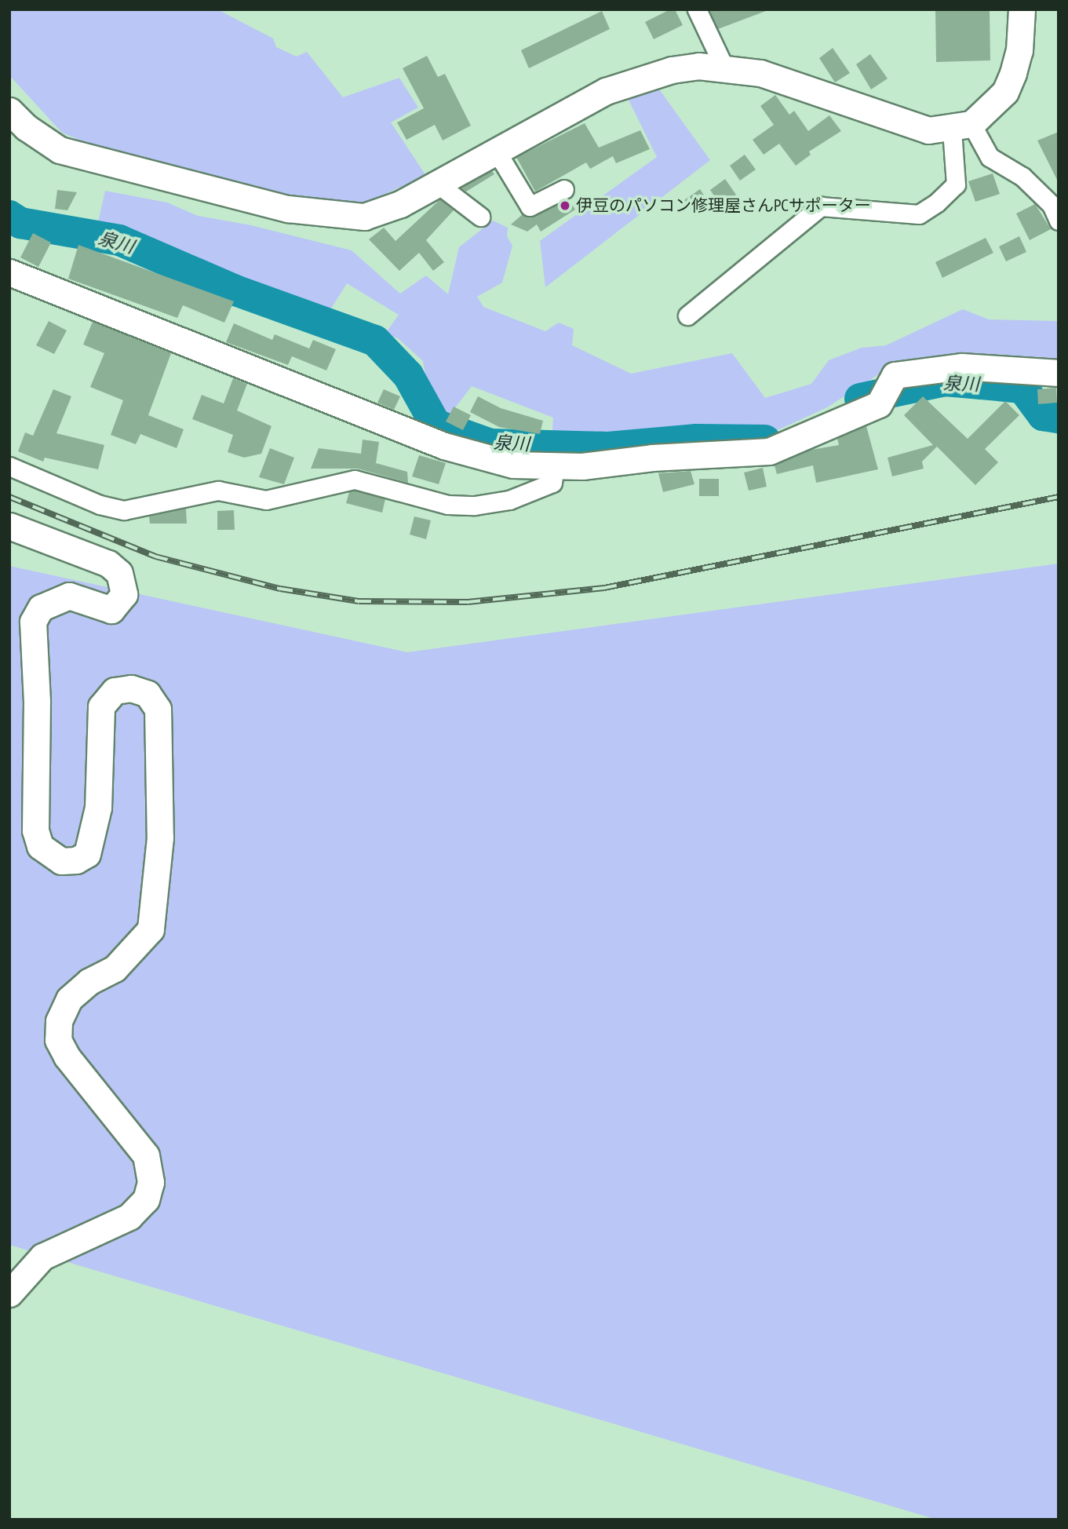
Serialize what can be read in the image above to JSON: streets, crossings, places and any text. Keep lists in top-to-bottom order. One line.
{"water":["泉川"],"places":["伊豆のパソコン修理屋さんPCサポーター"]}
